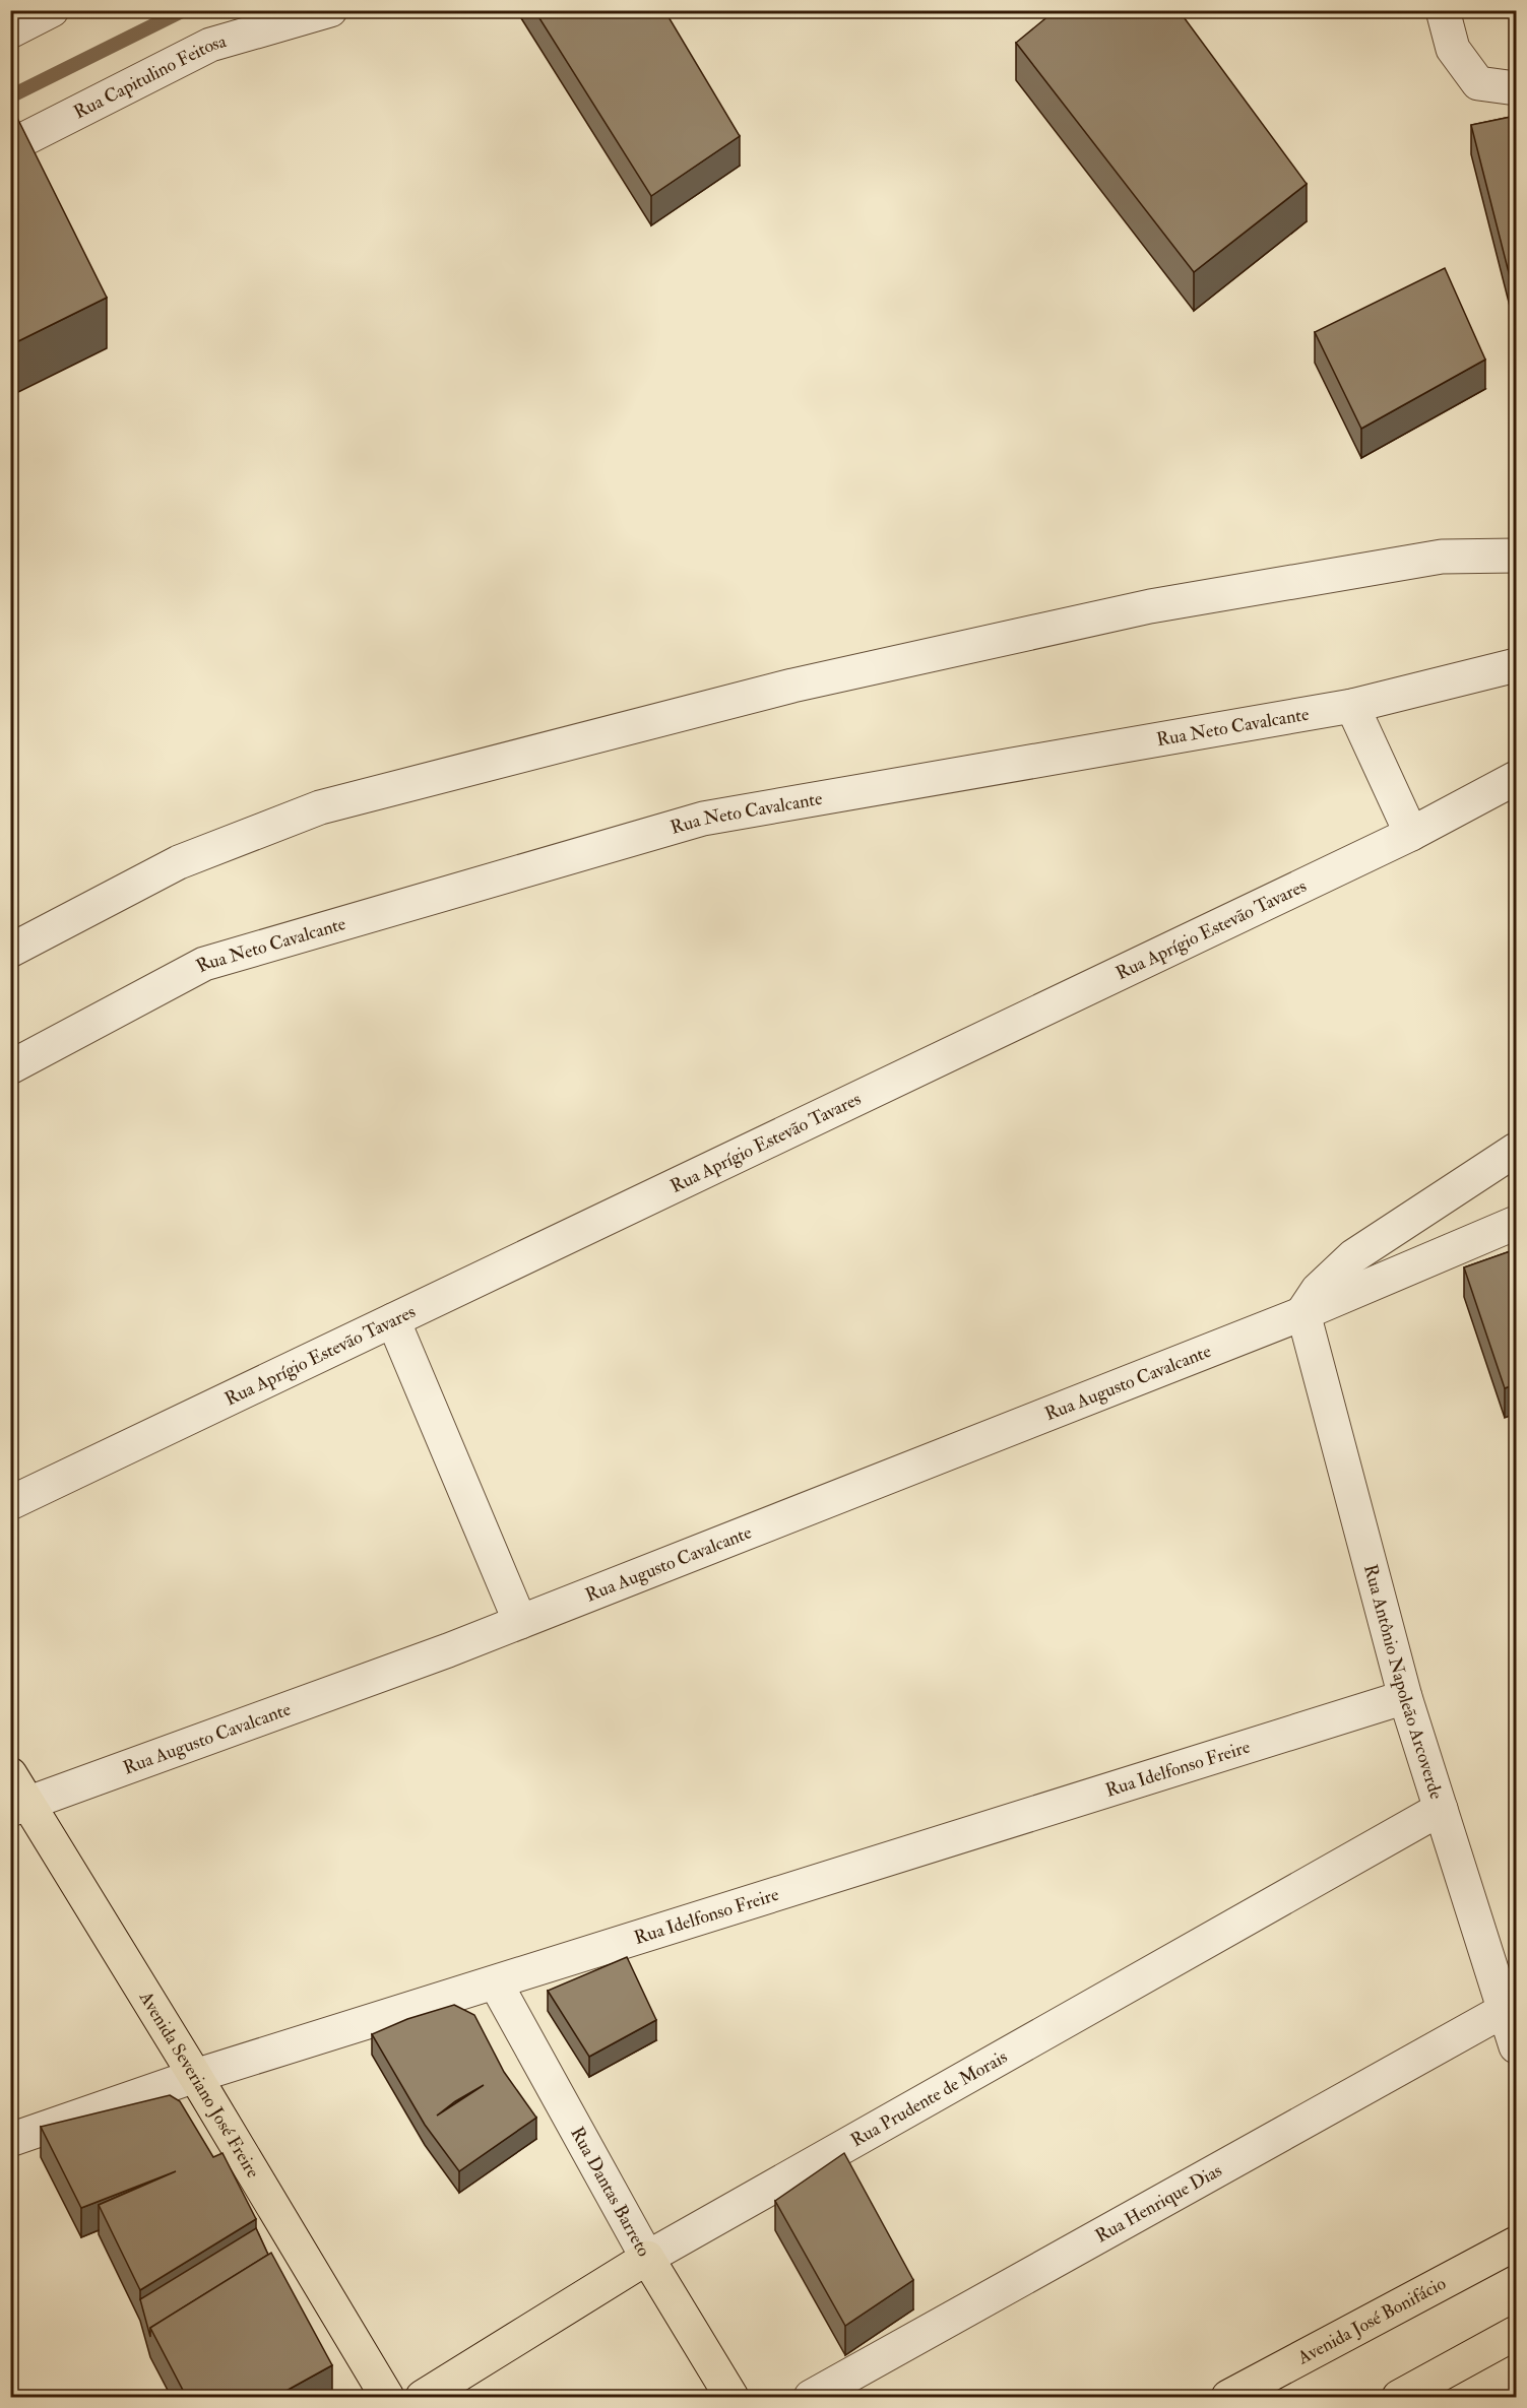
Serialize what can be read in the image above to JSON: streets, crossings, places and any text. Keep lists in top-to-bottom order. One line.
{"streets":{"main road":["Avenida Severiano José Freire","Rua Prudente de Morais","Rua Dantas Barreto","Avenida José Bonifácio"],"street":["Rua Capitulino Feitosa","Rua Neto Cavalcante","Rua Aprígio Estevão Tavares","Rua Augusto Cavalcante","Rua Antônio Napoleão Arcoverde","Rua Idelfonso Freire","Rua Henrique Dias"]},"crossings":[["Rua Augusto Cavalcante","Rua Antônio Napoleão Arcoverde"],["Rua Augusto Cavalcante","Avenida Severiano José Freire"],["Rua Antônio Napoleão Arcoverde","Rua Idelfonso Freire"],["Rua Antônio Napoleão Arcoverde","Rua Prudente de Morais"],["Rua Antônio Napoleão Arcoverde","Rua Henrique Dias"],["Rua Idelfonso Freire","Avenida Severiano José Freire"],["Rua Idelfonso Freire","Rua Dantas Barreto"],["Rua Prudente de Morais","Rua Dantas Barreto"]]}
